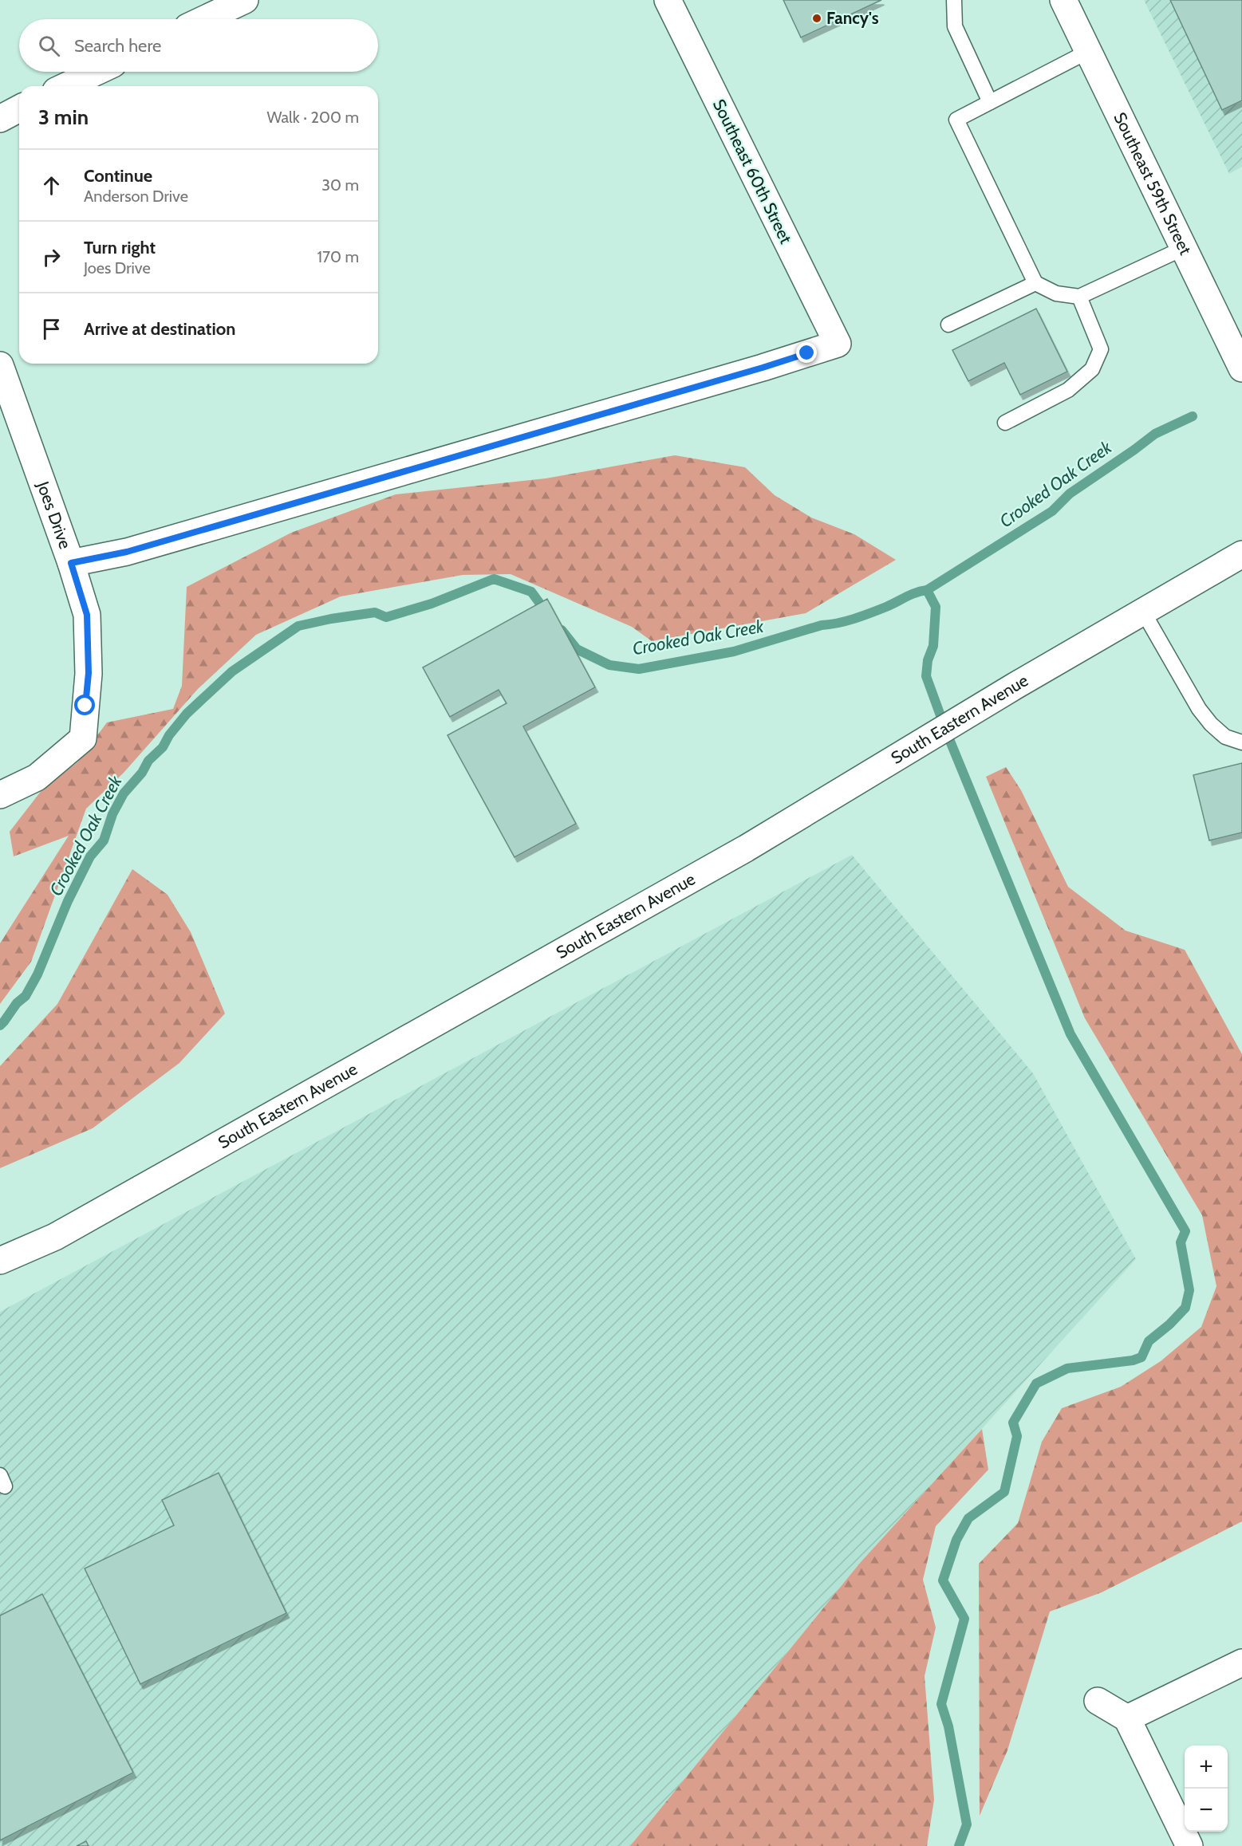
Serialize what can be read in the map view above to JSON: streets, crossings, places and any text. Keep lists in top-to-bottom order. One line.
{"streets":{"street":["Southeast 60th Street","Southeast 59th Street","Joes Drive","South Eastern Avenue"]},"crossings":[["Southeast 60th Street","Joes Drive"]],"water":["Crooked Oak Creek"],"places":["Fancy's"],"page":{"search":"Search here","heading":["3 min","Walk · 200 m"],"list":[["Continue","Anderson Drive","30 m"],["Turn right","Joes Drive","170 m"],"Arrive at destination"],"map_buttons":["+","−"]}}
